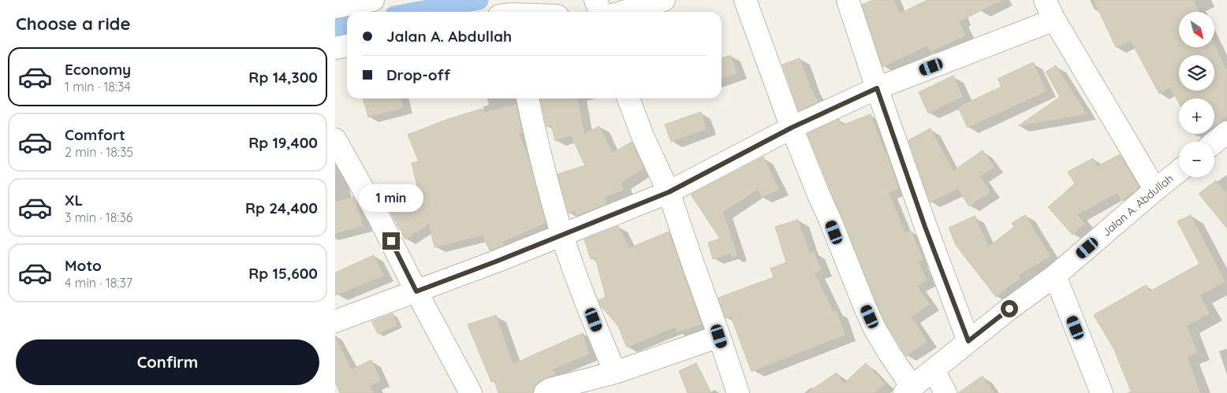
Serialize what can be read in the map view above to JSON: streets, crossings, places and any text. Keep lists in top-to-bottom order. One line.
{"streets":{"street":["Jalan A. Abdullah"]},"north":"bottom right","page":{"heading":"Choose a ride","map_buttons":["+","−"],"banner":["Jalan A. Abdullah","Drop-off"],"list":[{"name":"Economy","note":"1 min · 18:34","value":"Rp 14,300"},{"name":"Comfort","note":"2 min · 18:35","value":"Rp 19,400"},{"name":"XL","note":"3 min · 18:36","value":"Rp 24,400"},{"name":"Moto","note":"4 min · 18:37","value":"Rp 15,600"}],"bubble":"1 min","buttons":"Confirm"}}
